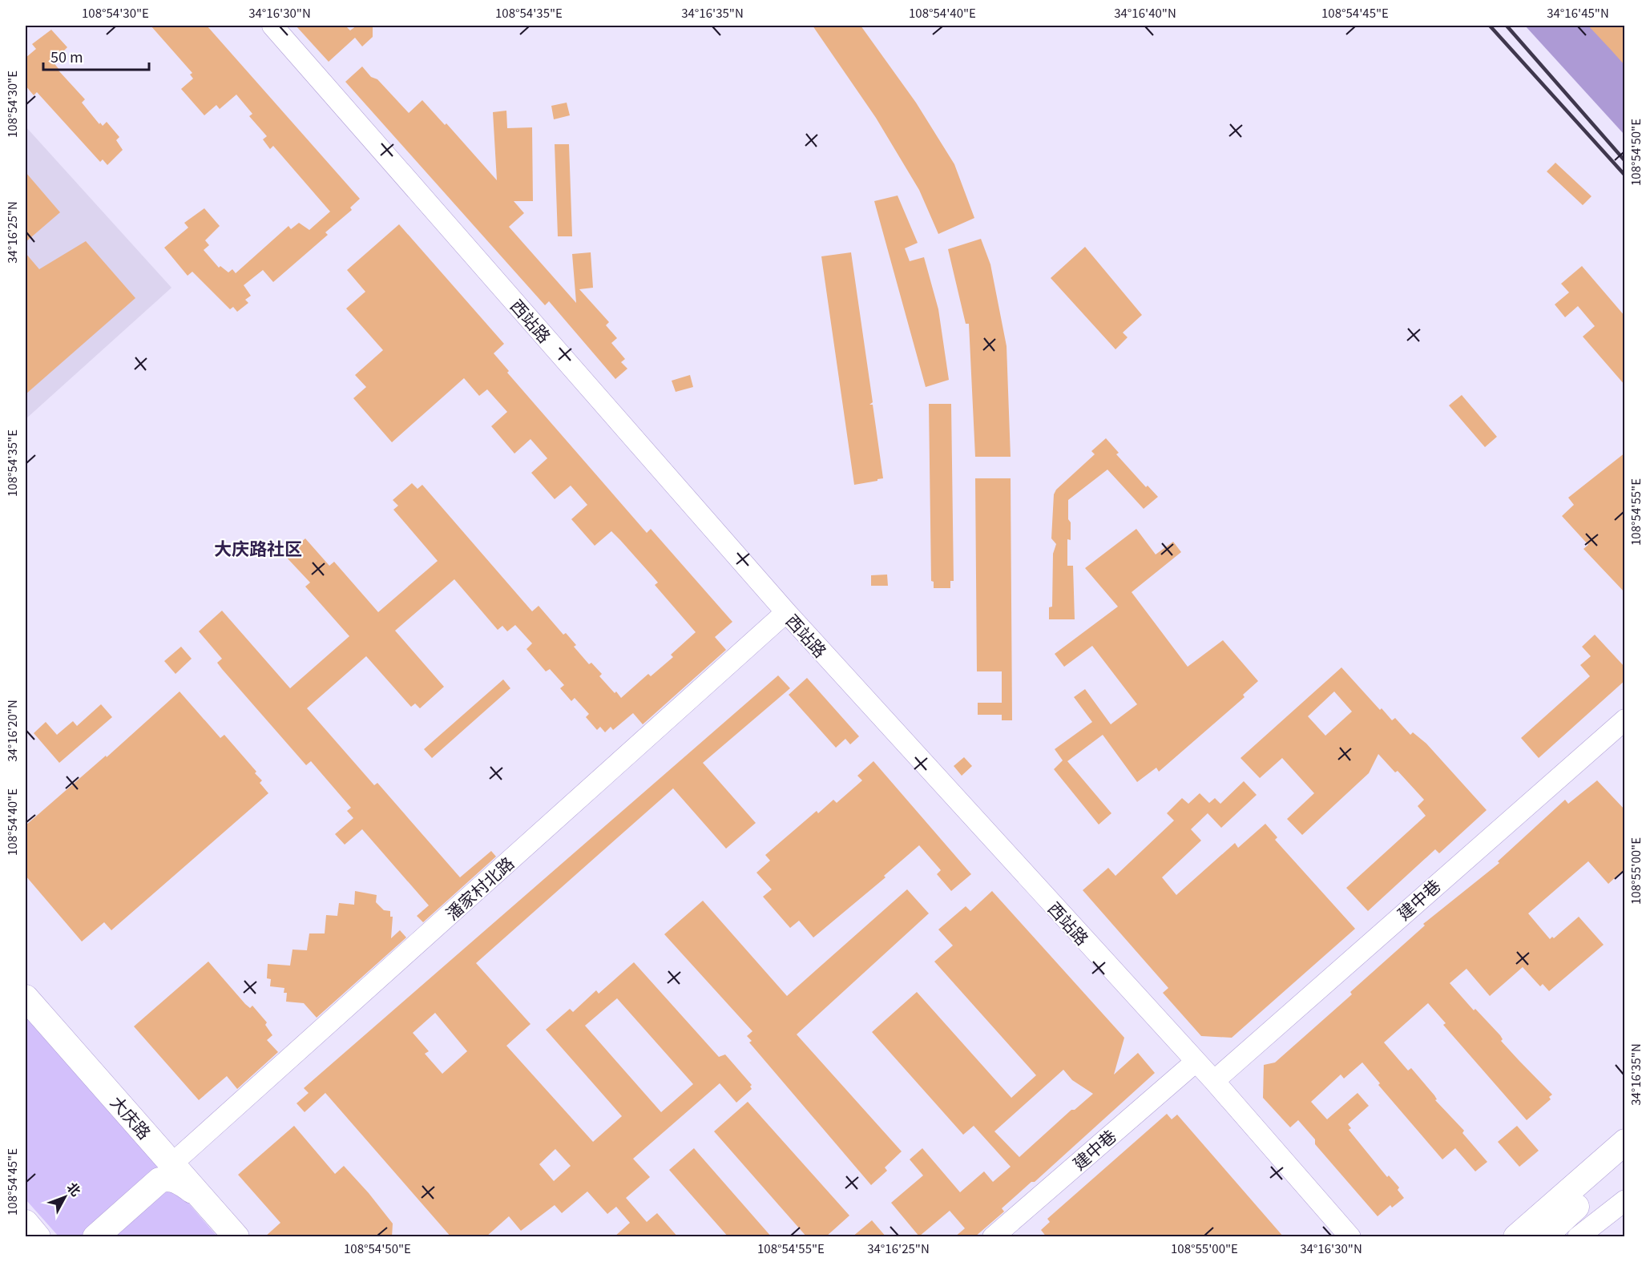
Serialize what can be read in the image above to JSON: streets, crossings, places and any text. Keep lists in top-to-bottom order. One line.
{"streets":{"main road":["大庆路"],"street":["西站路","潘家村北路","建中巷"]},"crossings":[["西站路","潘家村北路"],["西站路","建中巷"],["潘家村北路","大庆路"]],"districts":["大庆路社区"],"scale_bar":"50 m","north":"top right","coordinates":["108°54'30\"E","34°16'30\"N","108°54'35\"E","34°16'35\"N","108°54'40\"E","34°16'40\"N","108°54'45\"E","34°16'45\"N","108°54'50\"E","34°16'25\"N","108°54'55\"E","34°16'20\"N","108°55'00\"E"]}
